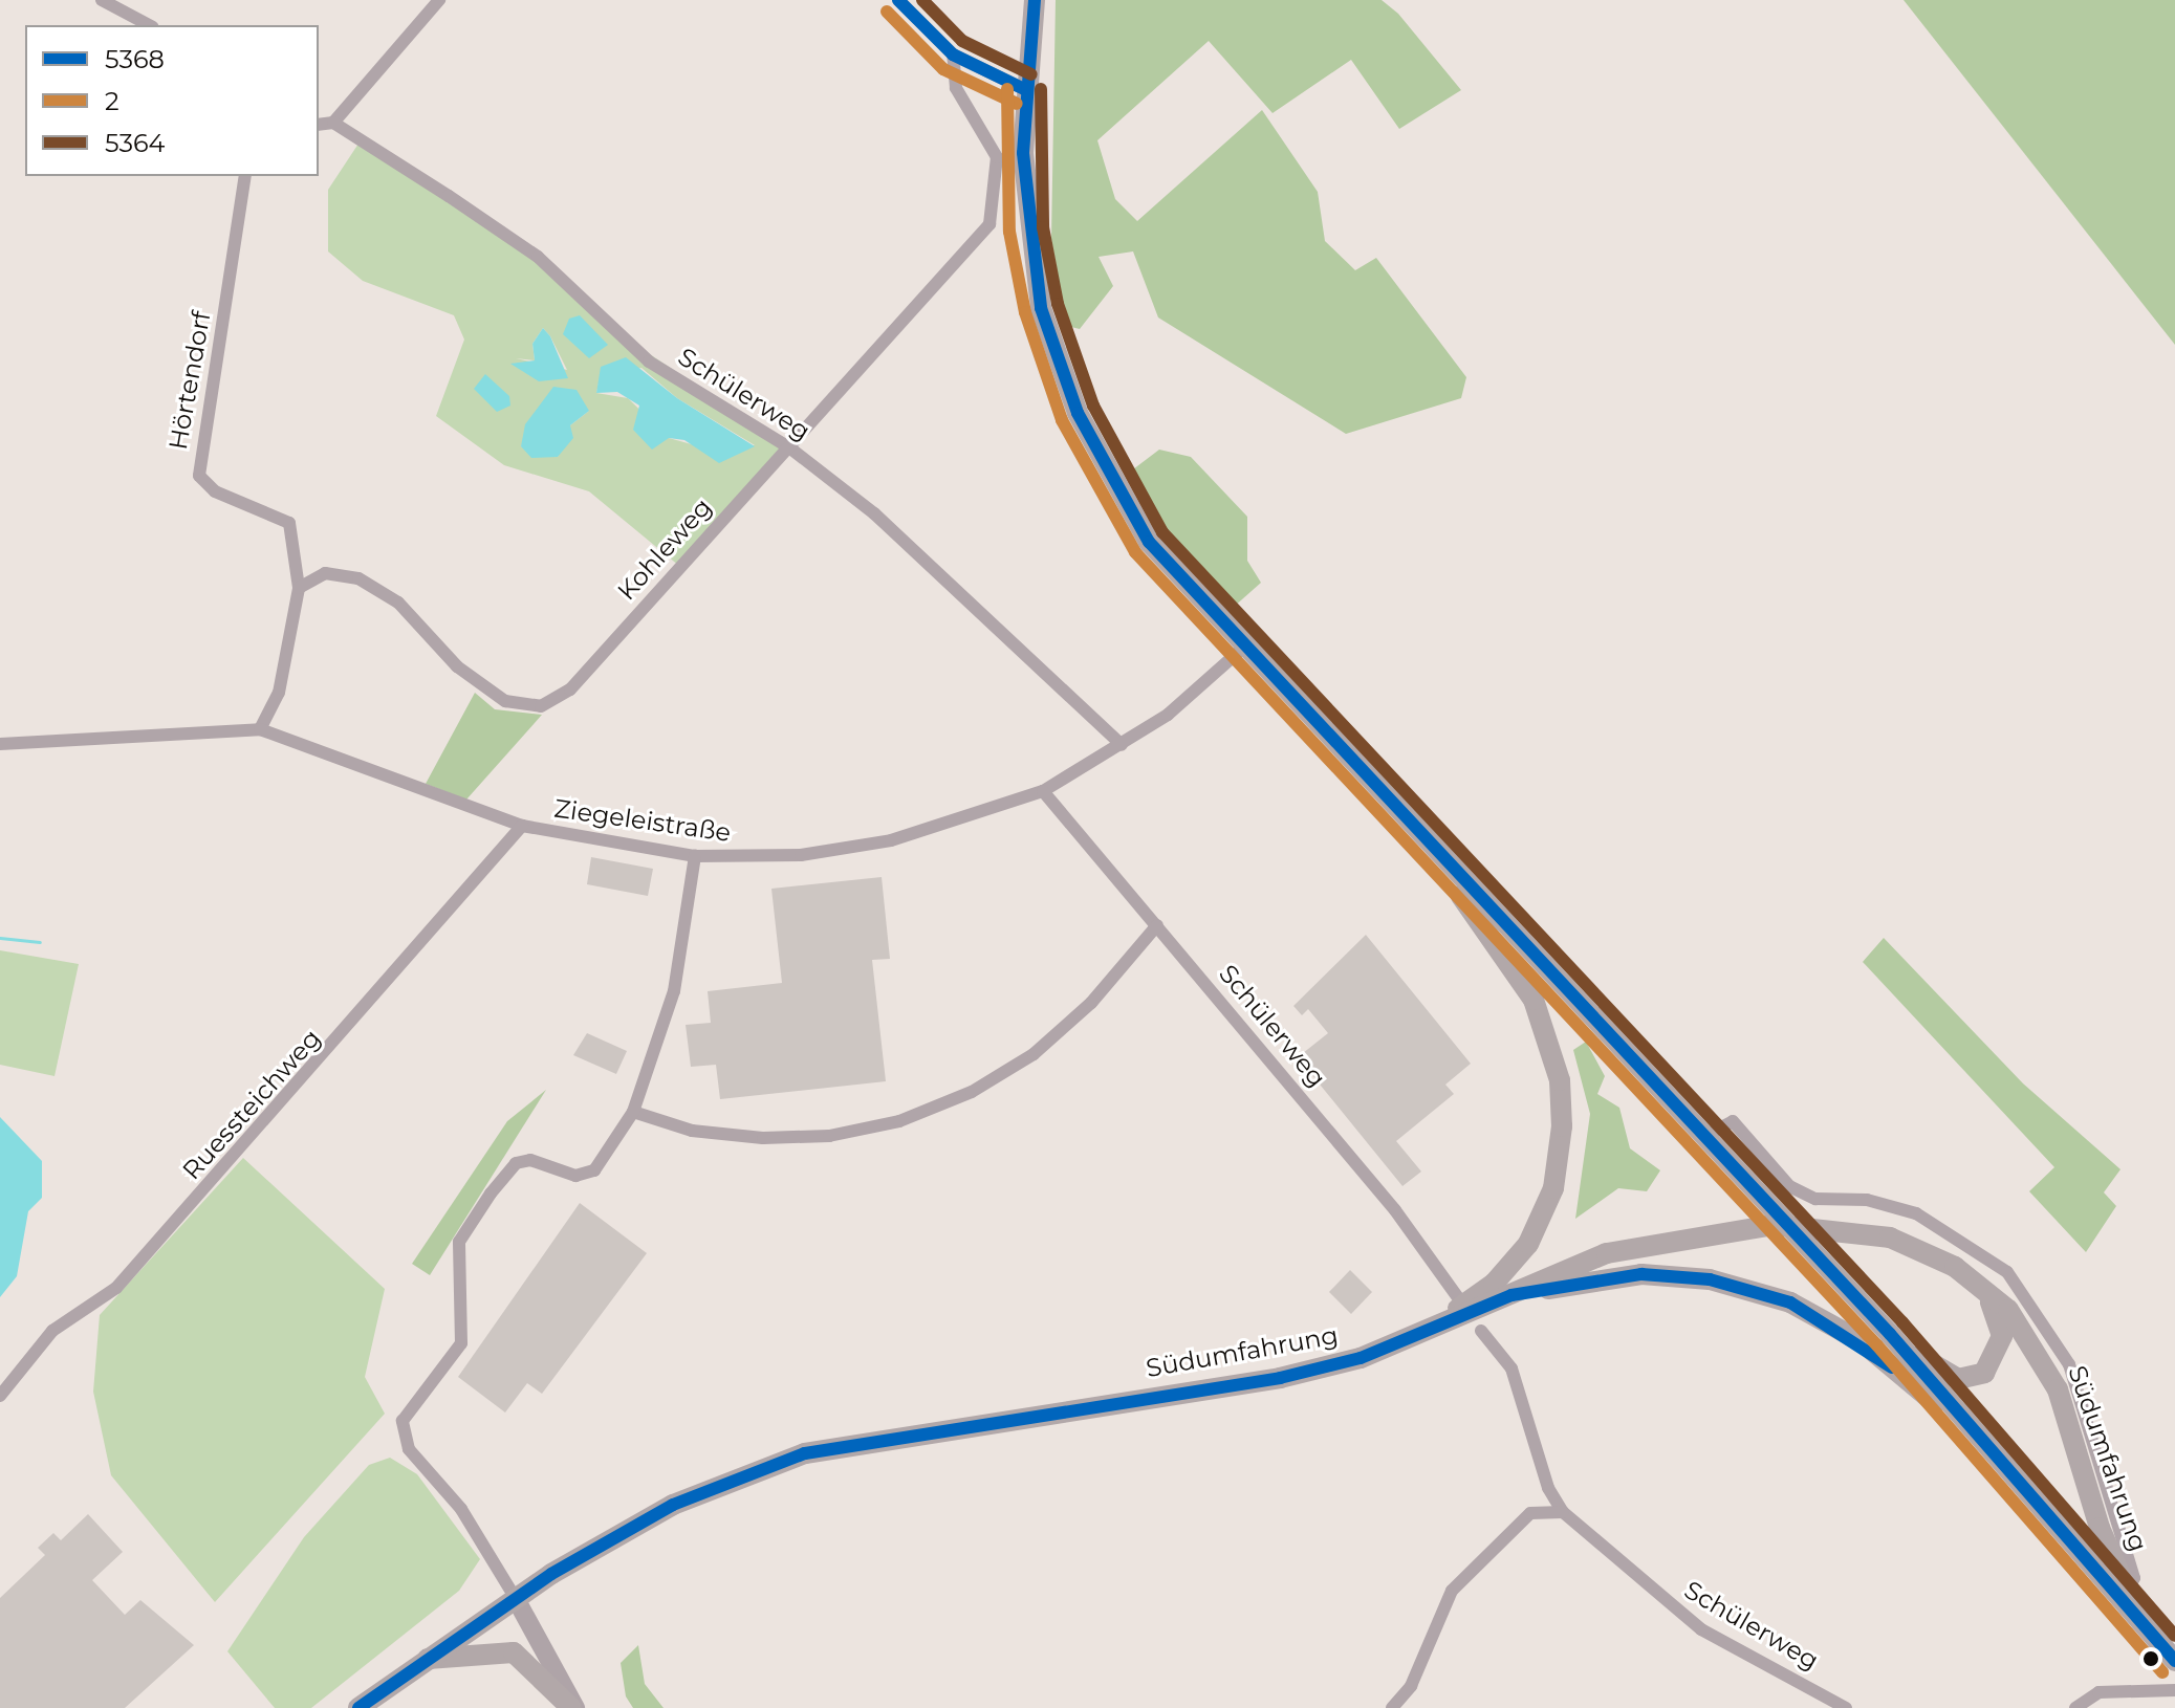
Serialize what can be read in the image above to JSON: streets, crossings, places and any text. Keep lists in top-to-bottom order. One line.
{"streets":{"main road":["Südumfahrung"],"street":["Hörtendorf","Schülerweg","Kohleweg","Ziegeleistraße","Ruessteichweg"]},"crossings":[["Hörtendorf","Kohleweg"],["Schülerweg","Kohleweg"],["Schülerweg","Ziegeleistraße"],["Ziegeleistraße","Ruessteichweg"]],"lines":["transit line 5368","transit line 5364","transit line 2"],"legend":["5368","2","5364"]}
